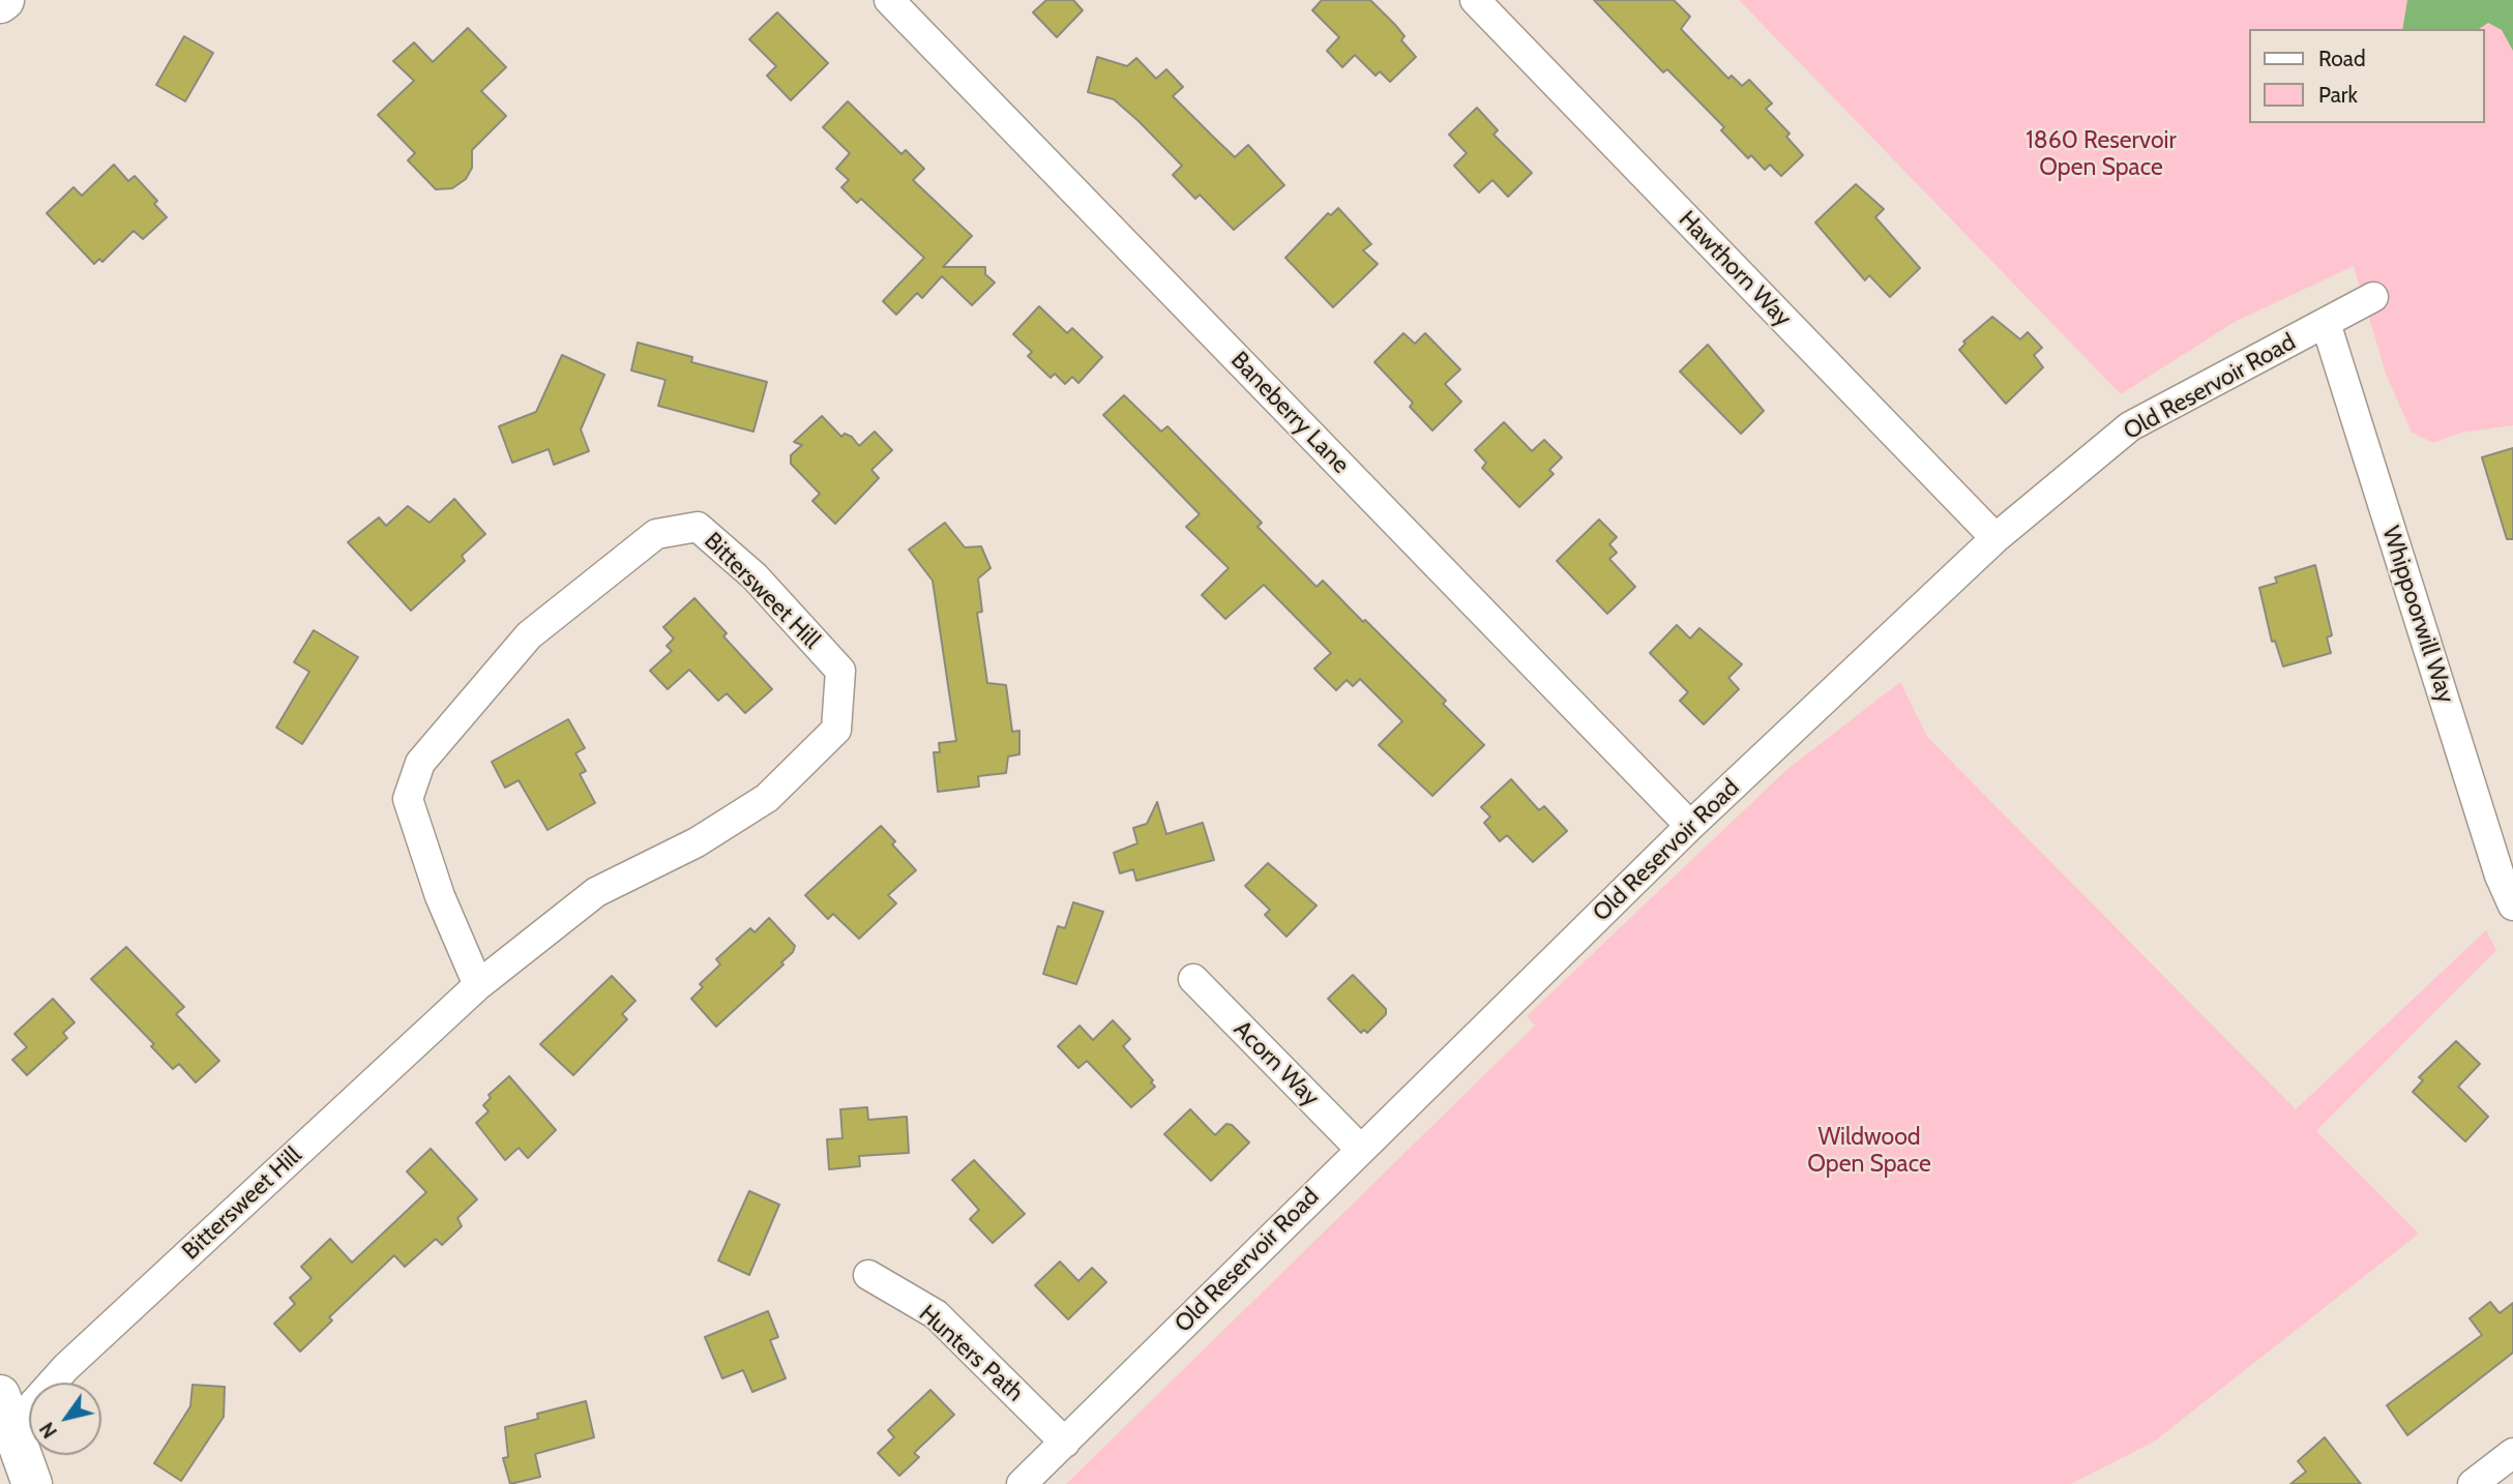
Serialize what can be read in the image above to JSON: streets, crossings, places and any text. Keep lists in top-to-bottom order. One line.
{"streets":{"street":["Hawthorn Way","Old Reservoir Road","Baneberry Lane","Bittersweet Hill","Whippoorwill Way","Acorn Way","Hunters Path"]},"crossings":[["Hawthorn Way","Old Reservoir Road"],["Old Reservoir Road","Baneberry Lane"],["Old Reservoir Road","Whippoorwill Way"],["Old Reservoir Road","Acorn Way"],["Old Reservoir Road","Hunters Path"]],"parks":["1860 Reservoir Open Space","Wildwood Open Space"],"legend":["Road","Park"],"north":"bottom left"}
